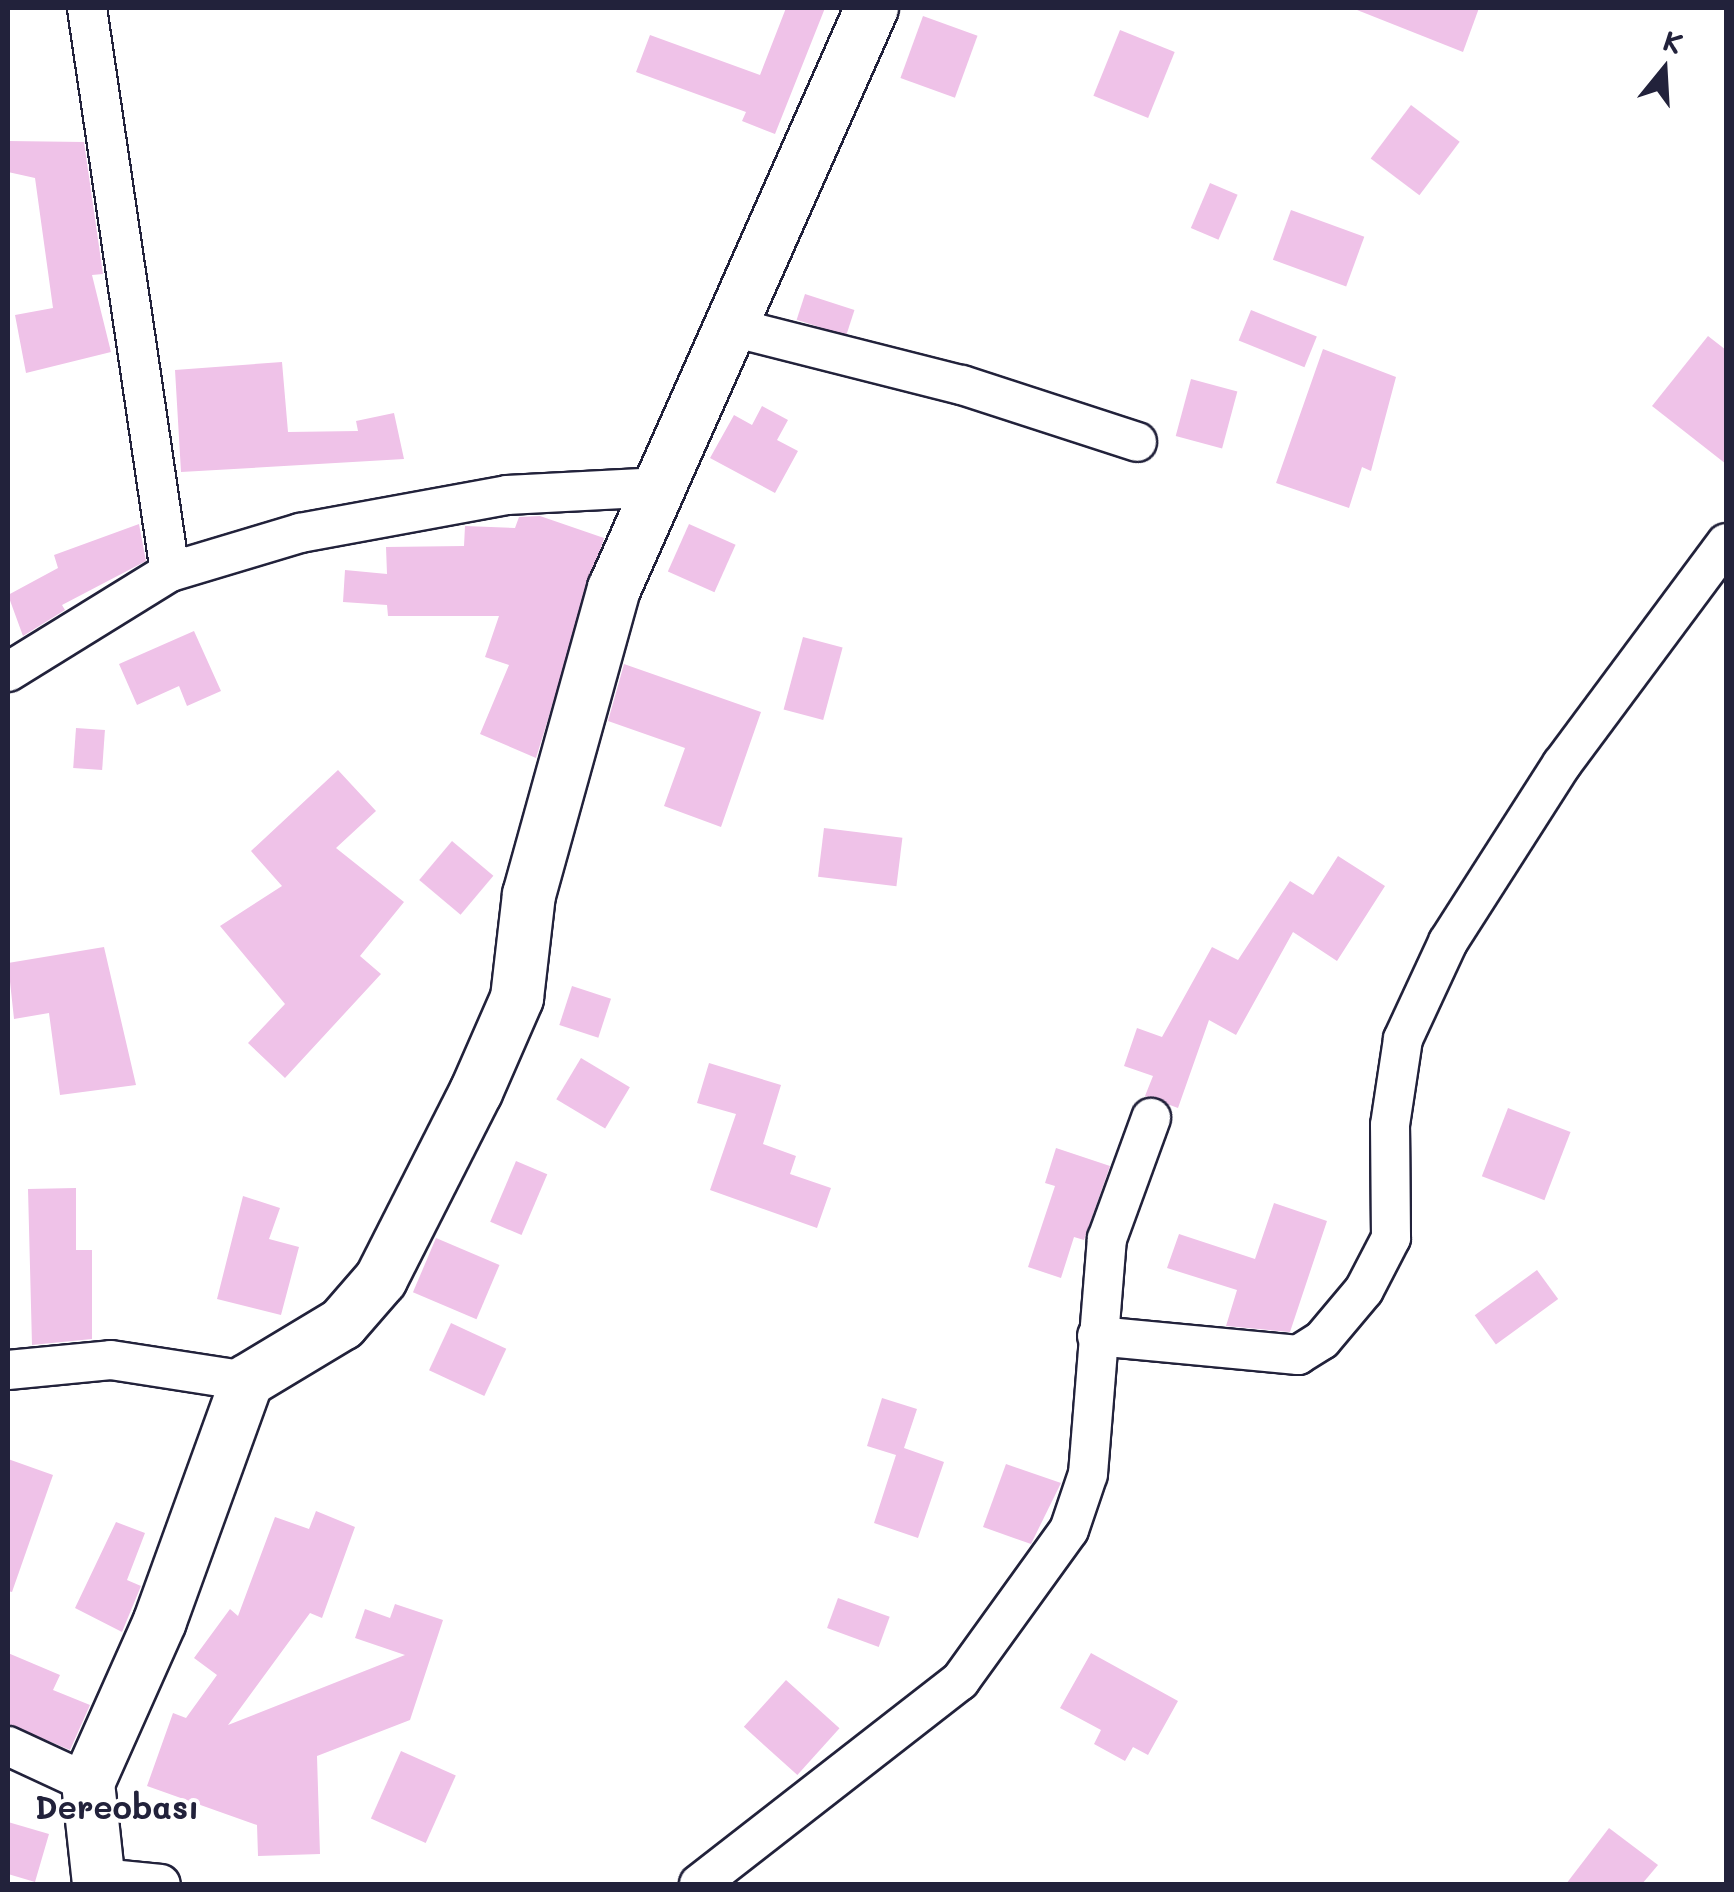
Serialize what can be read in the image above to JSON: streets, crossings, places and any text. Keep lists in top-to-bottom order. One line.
{"districts":["Dereobası"],"north":"top"}
